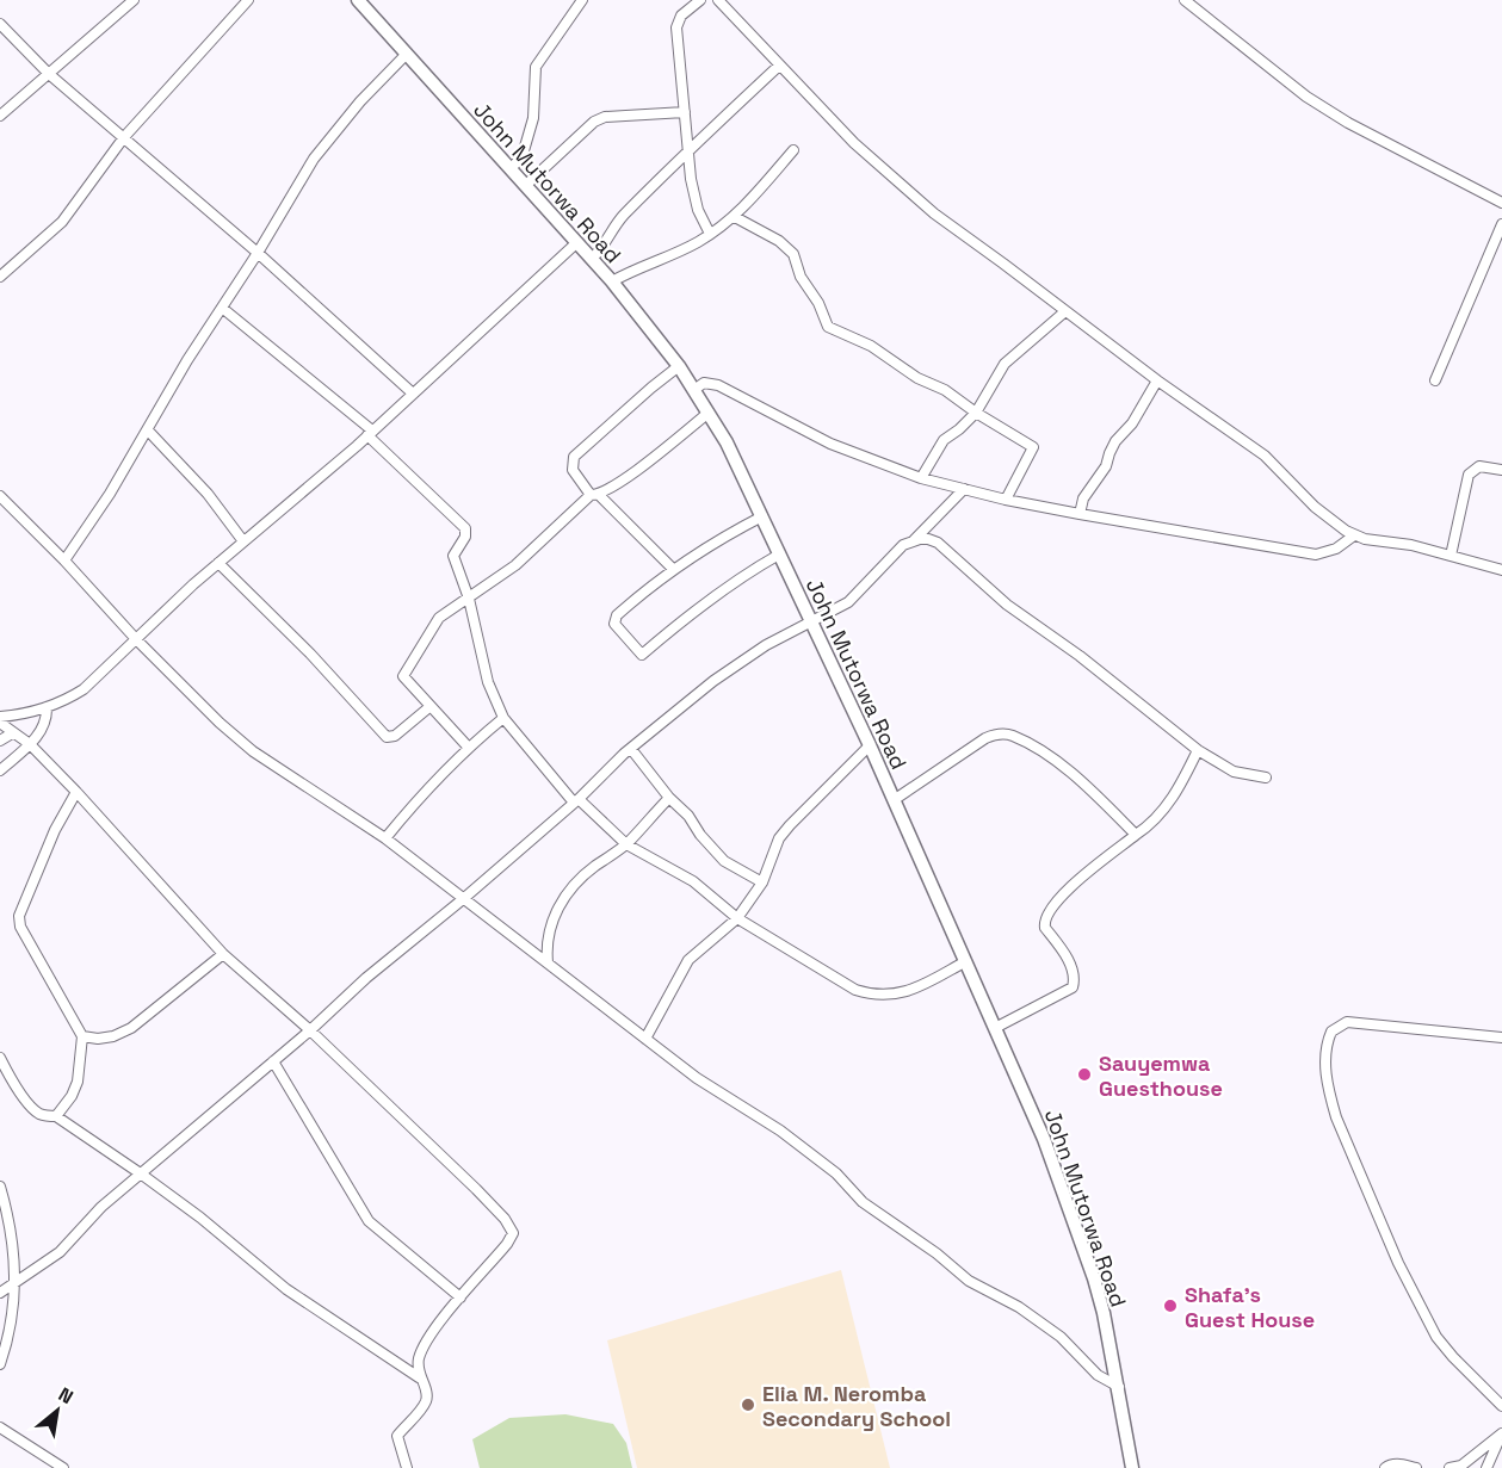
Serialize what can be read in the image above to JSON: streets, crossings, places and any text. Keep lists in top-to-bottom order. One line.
{"streets":{"street":["John Mutorwa Road"]},"places":["Sauyemwa Guesthouse","Shafa's Guest House","Elia M. Neromba Secondary School"],"north":"top right"}
